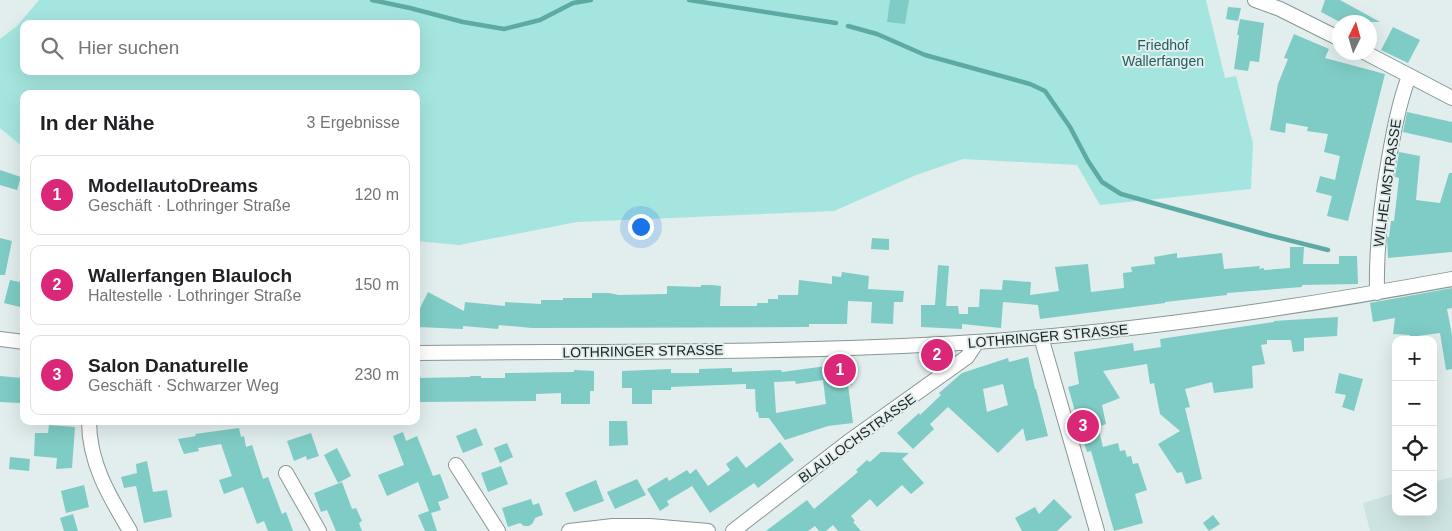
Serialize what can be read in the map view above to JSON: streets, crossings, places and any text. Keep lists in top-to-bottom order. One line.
{"streets":{"street":["WILHELMSTRASSE","LOTHRINGER STRASSE","BLAULOCHSTRASSE"]},"crossings":[["WILHELMSTRASSE","LOTHRINGER STRASSE"],["LOTHRINGER STRASSE","BLAULOCHSTRASSE"]],"parks":["Friedhof Wallerfangen"],"north":"top","page":{"search":"Hier suchen","heading":["In der Nähe","3 Ergebnisse"],"list":[{"mark":"1","name":"ModellautoDreams","note":"Geschäft · Lothringer Straße","value":"120 m"},{"mark":"2","name":"Wallerfangen Blauloch","note":"Haltestelle · Lothringer Straße","value":"150 m"},{"mark":"3","name":"Salon Danaturelle","note":"Geschäft · Schwarzer Weg","value":"230 m"}],"map_buttons":["+","−"],"pins":["2","1","3"]}}
